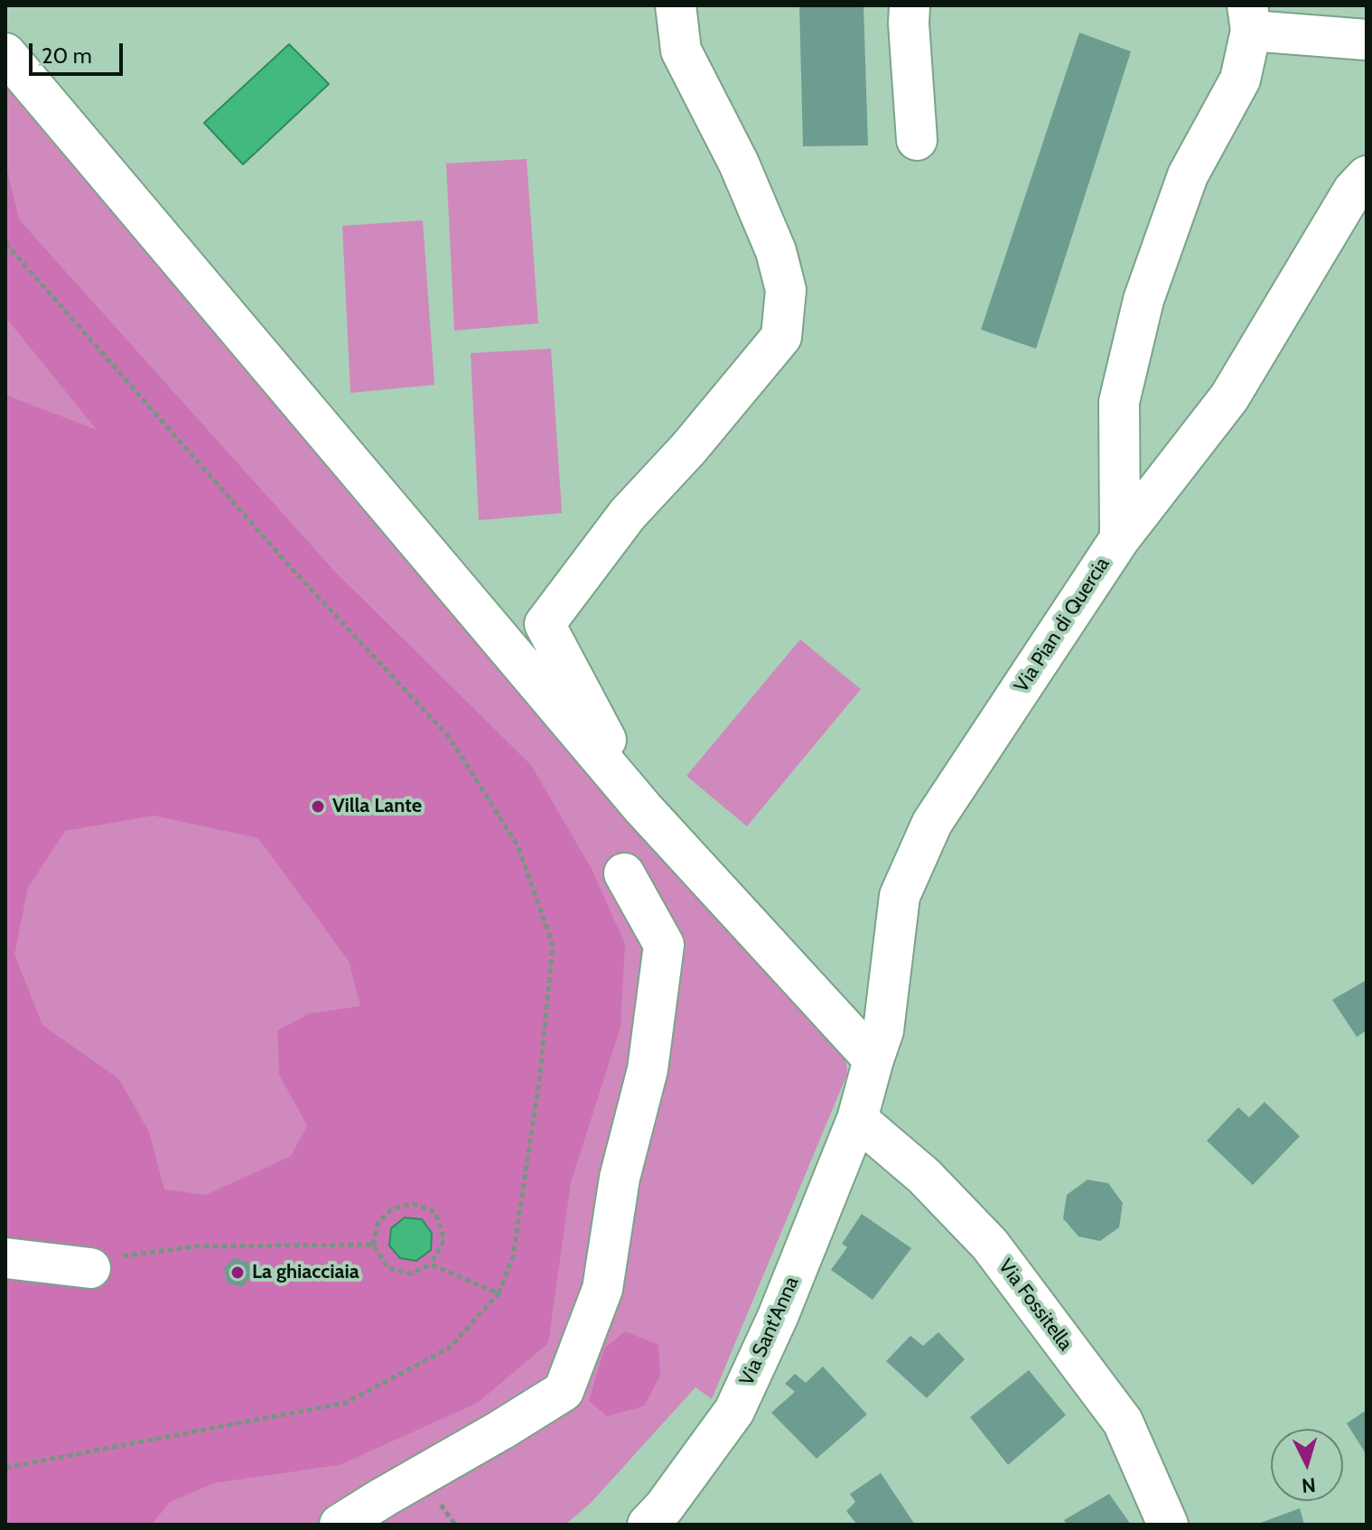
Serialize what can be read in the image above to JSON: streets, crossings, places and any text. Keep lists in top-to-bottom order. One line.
{"streets":{"street":["Via Pian di Quercia","Via Fossitella","Via Sant'Anna"]},"crossings":[["Via Pian di Quercia","Via Fossitella"],["Via Pian di Quercia","Via Sant'Anna"],["Via Fossitella","Via Sant'Anna"]],"places":["Villa Lante","La ghiacciaia"],"scale_bar":"20 m","north":"bottom"}
